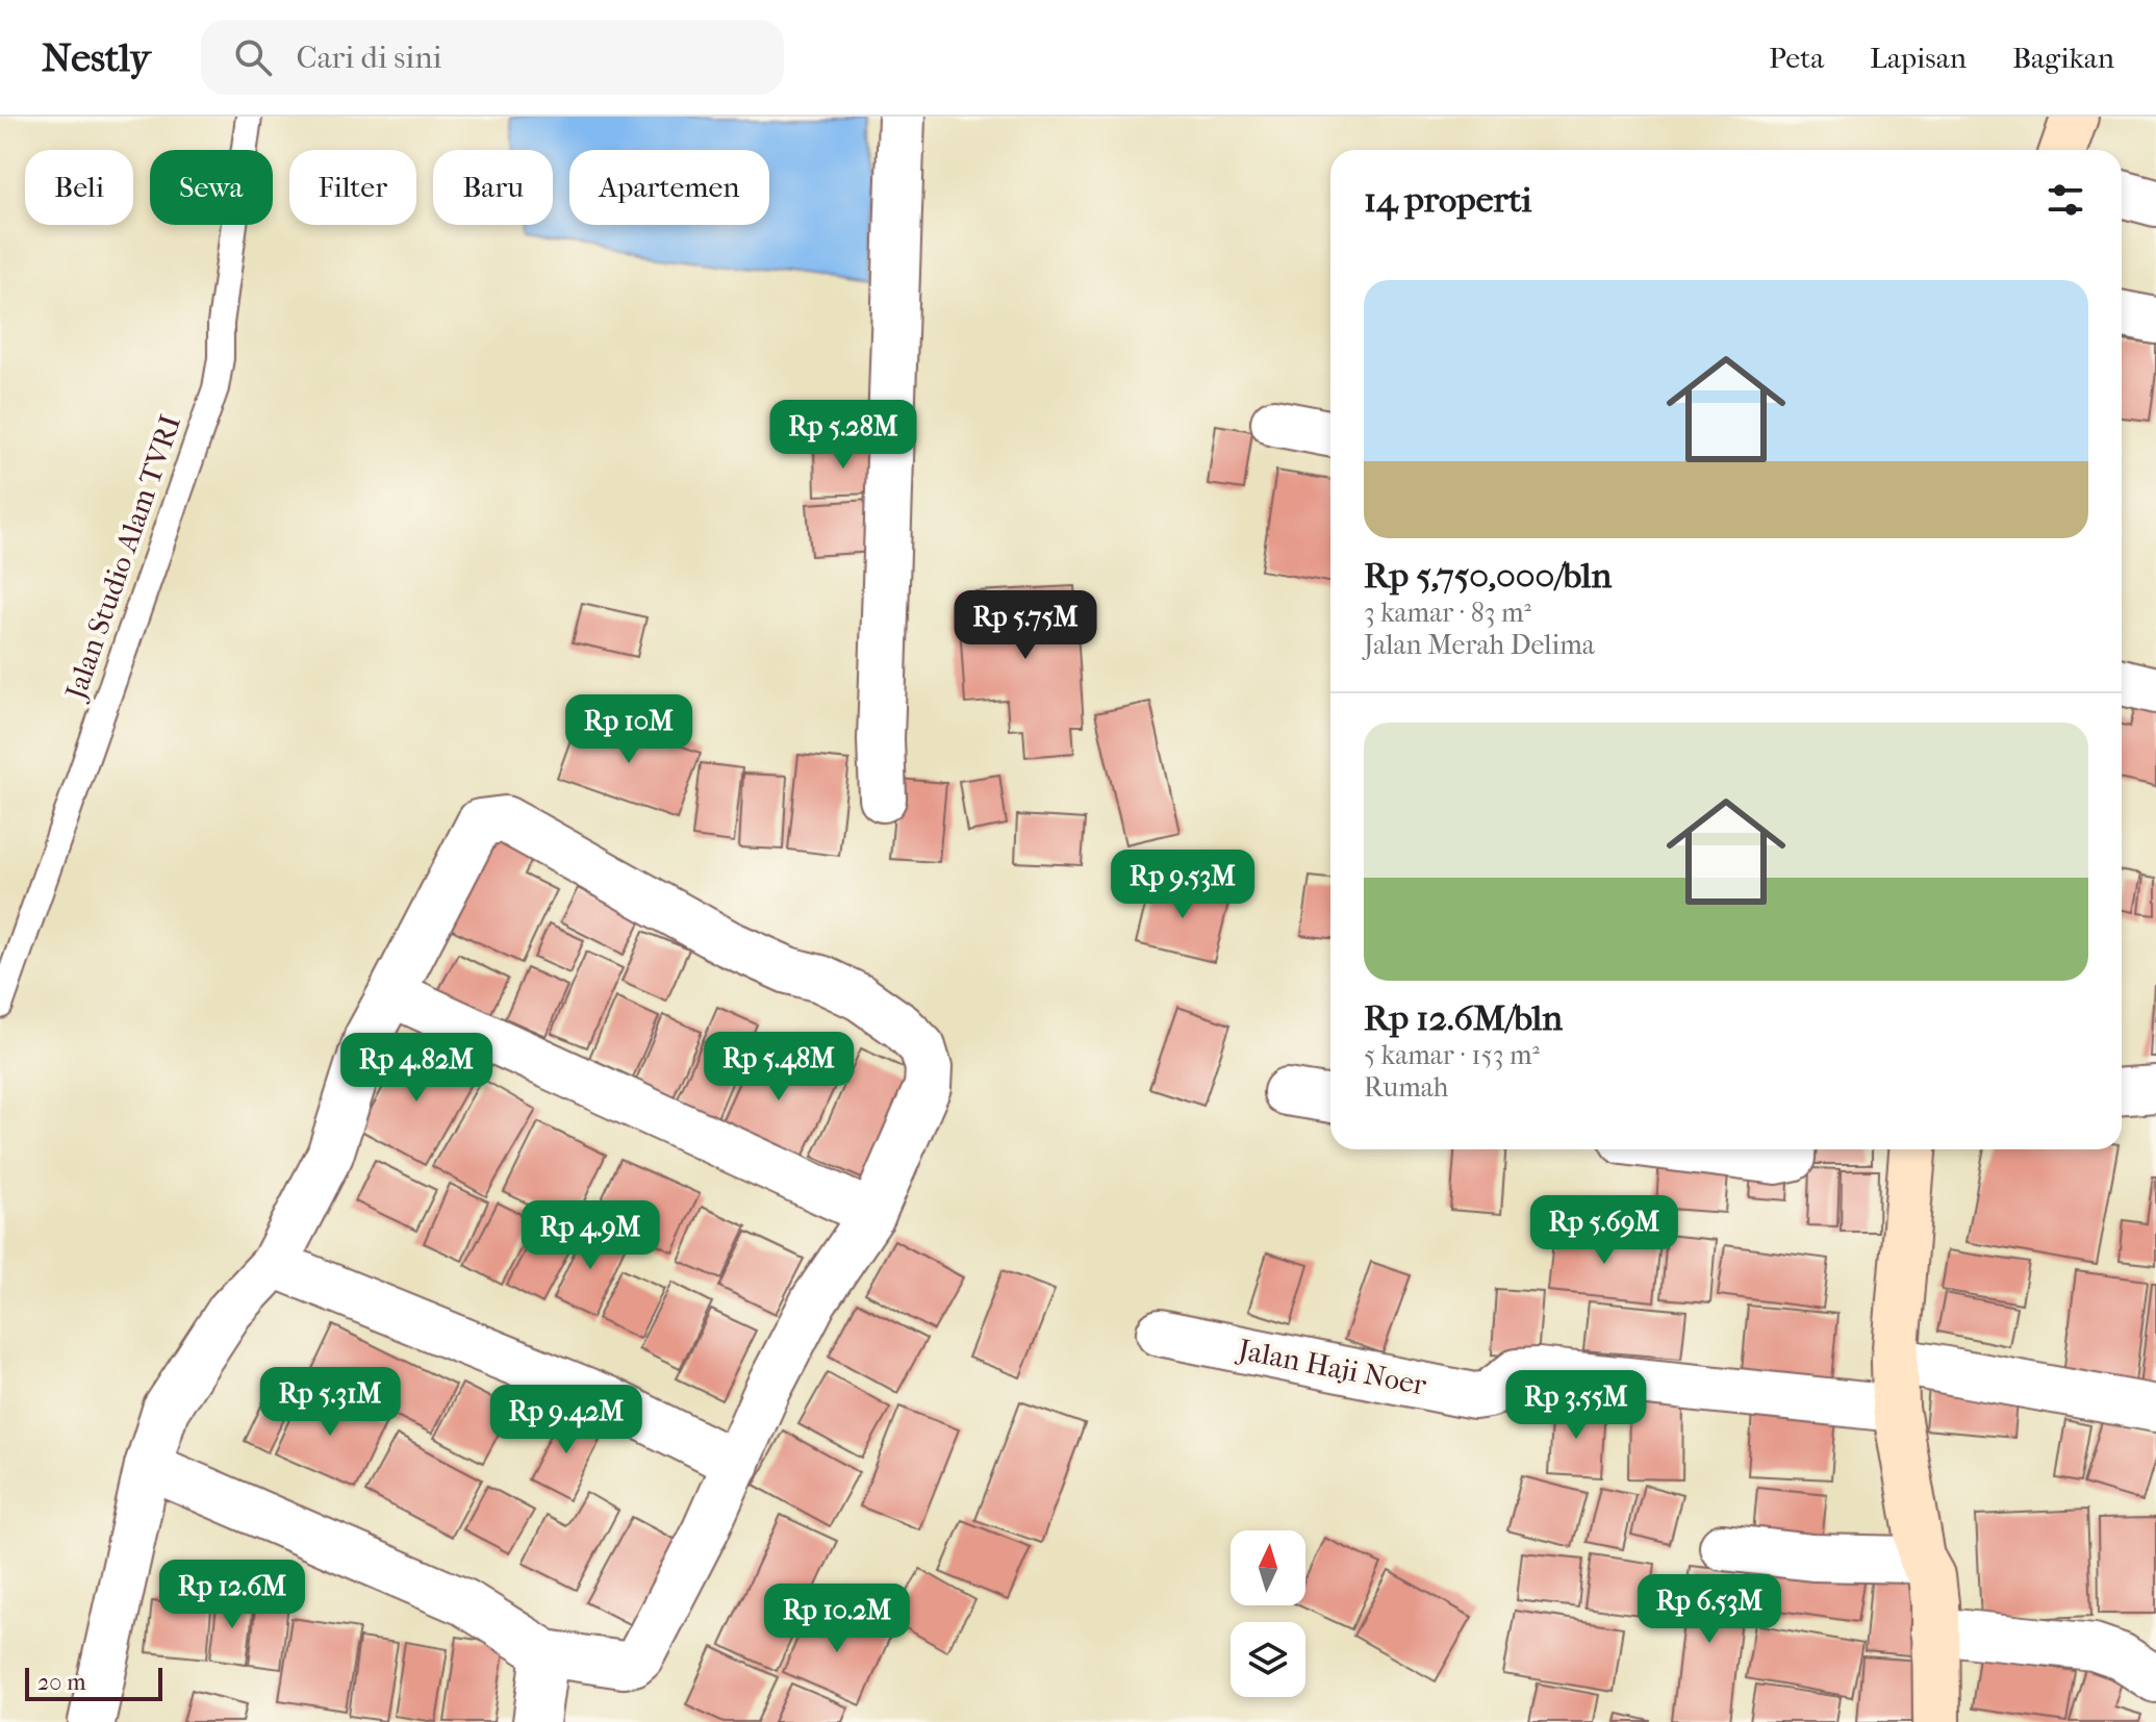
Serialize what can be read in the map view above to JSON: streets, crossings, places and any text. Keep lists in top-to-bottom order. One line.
{"streets":{"street":["Jalan Haji Noer"],"lane":["Jalan Studio Alam TVRI"]},"scale_bar":"20 m","north":"top","page":{"header":"Nestly","search":"Cari di sini","nav":["Peta","Lapisan","Bagikan"],"chip":["Beli","Sewa","Filter","Baru","Apartemen"],"heading":"14 properti","list":[{"name":"Rp 5,750,000/bln","note":"3 kamar · 83 m² · Jalan Merah Delima"},{"name":"Rp 12.6M/bln","note":"5 kamar · 153 m² · Rumah"}],"price":["Rp 5.28M","Rp 5.75M","Rp 10M","Rp 9.53M","Rp 5.48M","Rp 4.82M","Rp 5.69M","Rp 4.9M","Rp 5.31M","Rp 3.55M","Rp 9.42M","Rp 12.6M","Rp 6.53M","Rp 10.2M"],"scale":"20 m"}}
